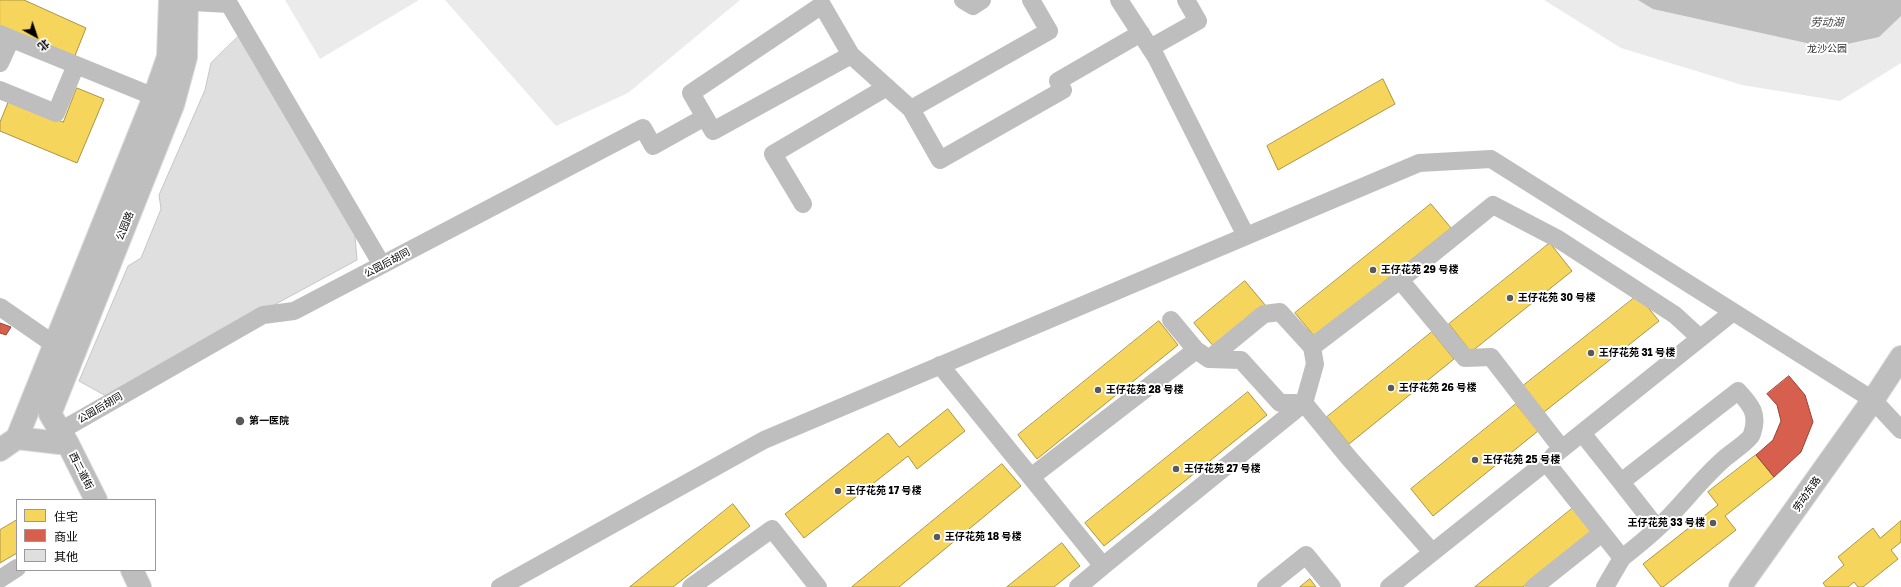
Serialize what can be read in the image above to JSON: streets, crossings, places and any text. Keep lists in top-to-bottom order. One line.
{"streets":{"main road":["公园路","西二道街","劳动东路"],"street":["公园后胡同"]},"crossings":[["公园路","公园后胡同"],["公园路","西二道街"],["公园后胡同","西二道街"]],"water":["劳动湖"],"parks":["龙沙公园"],"places":["王仔花苑 29 号楼","王仔花苑 30 号楼","王仔花苑 31 号楼","王仔花苑 26 号楼","王仔花苑 28 号楼","第一医院","王仔花苑 25 号楼","王仔花苑 27 号楼","王仔花苑 17 号楼","王仔花苑 33 号楼","王仔花苑 18 号楼"],"legend":["住宅","商业","其他"],"north":"bottom right"}
